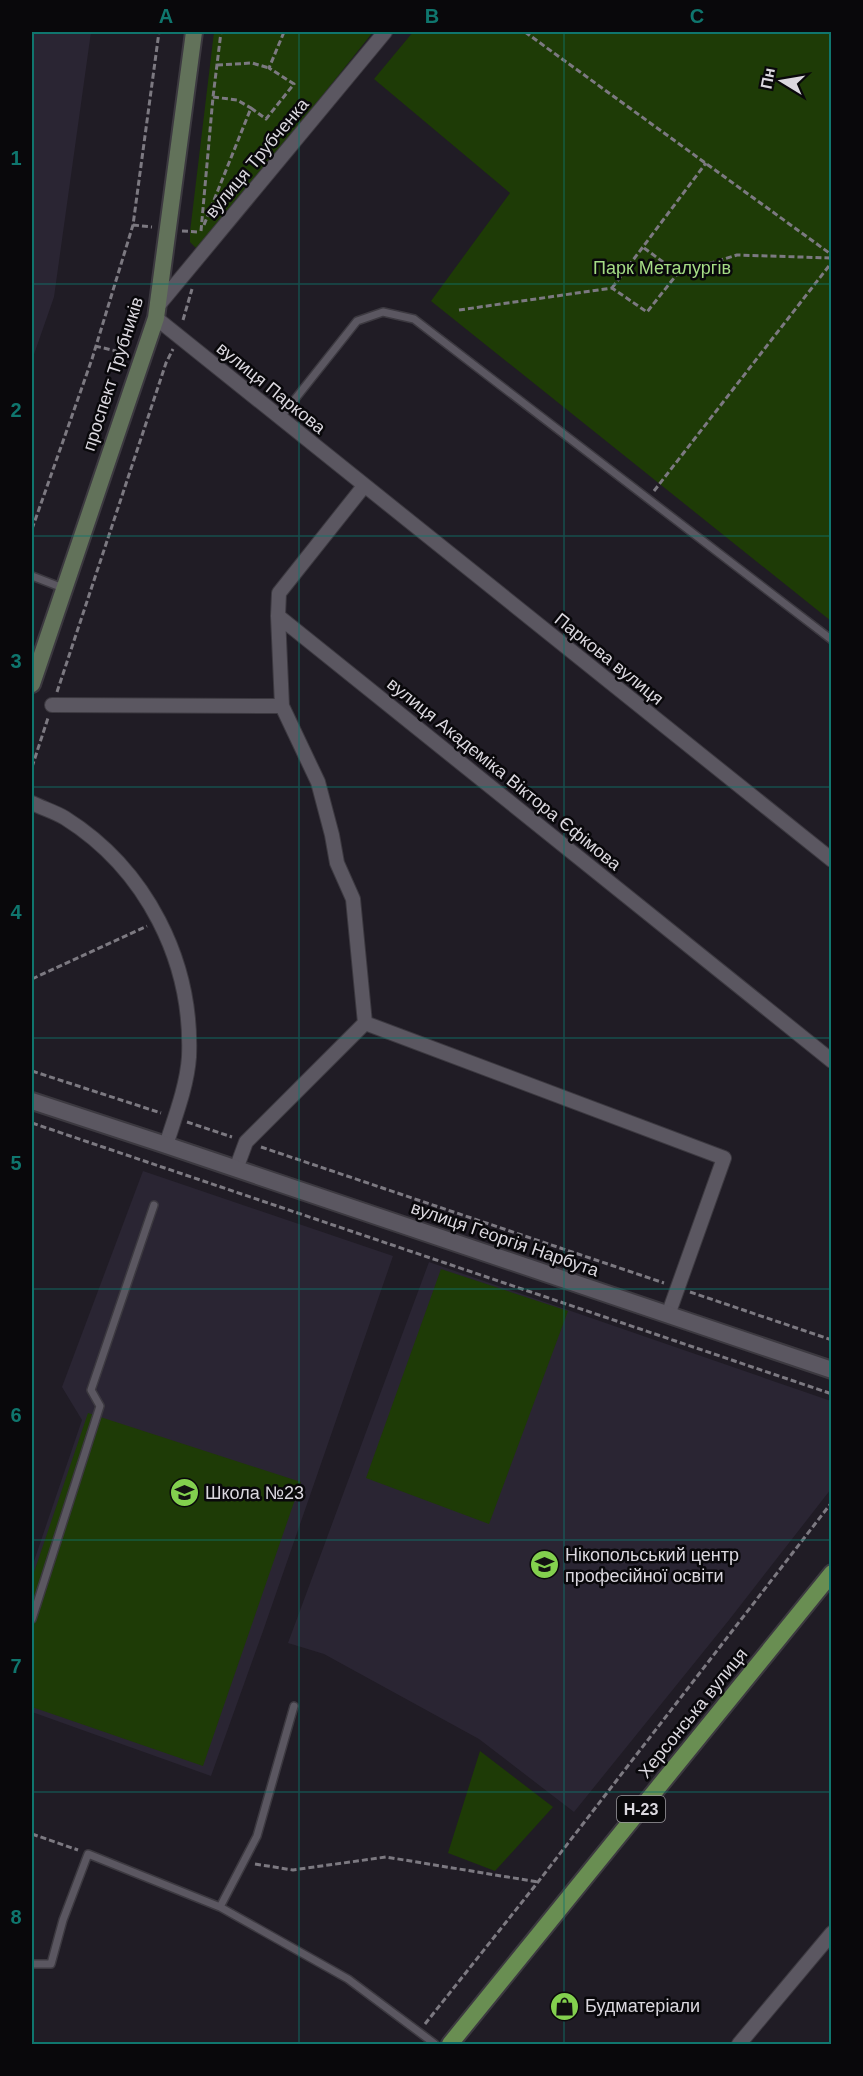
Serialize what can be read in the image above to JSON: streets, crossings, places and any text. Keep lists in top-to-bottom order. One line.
{"streets":{"main road":["проспект Трубників","Херсонська вулиця","Н-23"],"street":["вулиця Трубченка","вулиця Паркова","Паркова вулиця","вулиця Академіка Віктора Єфімова","вулиця Георгія Нарбута"]},"crossings":[["вулиця Трубченка","проспект Трубників"],["вулиця Трубченка","вулиця Паркова"],["проспект Трубників","вулиця Паркова"],["вулиця Паркова","Паркова вулиця"]],"parks":["Парк Металургів"],"places":{"school or university":["Школа №23","Нікопольський центр професійної освіти"],"shop":["Будматеріали"]},"north":"left","grid":{"columns":["A","B","C"],"rows":["1","2","3","4","5","6","7","8"]}}
